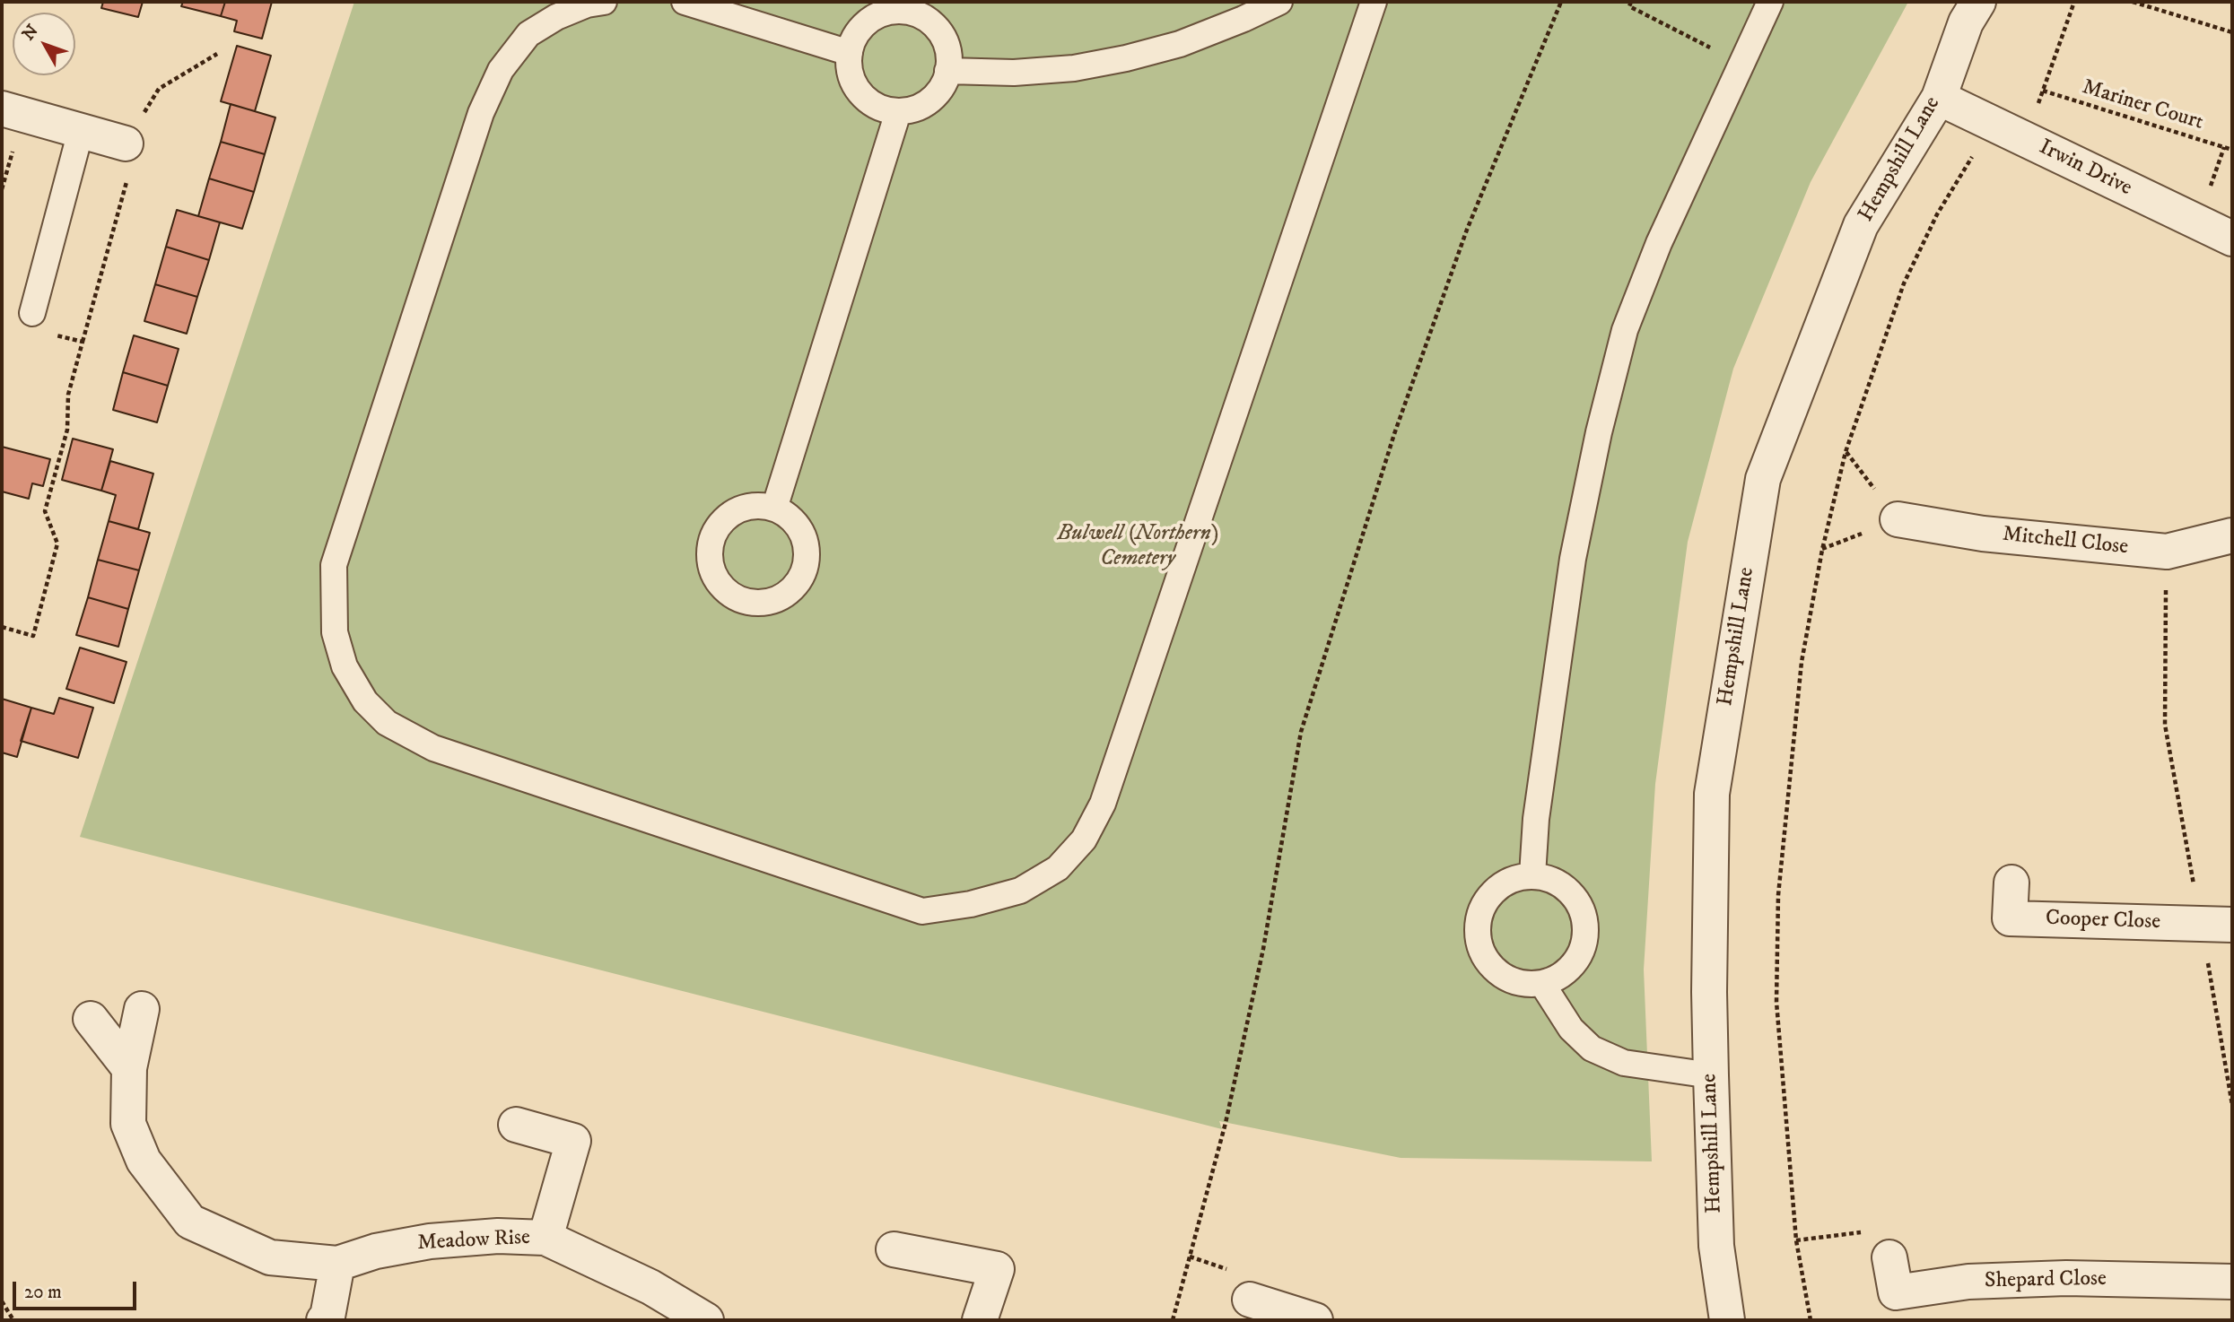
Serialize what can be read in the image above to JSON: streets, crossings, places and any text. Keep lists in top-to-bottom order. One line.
{"streets":{"street":["Hempshill Lane","Irwin Drive","Mitchell Close","Cooper Close","Meadow Rise","Shepard Close"],"path":["Mariner Court"]},"crossings":[["Hempshill Lane","Irwin Drive"]],"parks":["Bulwell (Northern) Cemetery"],"scale_bar":"20 m","north":"top left"}
